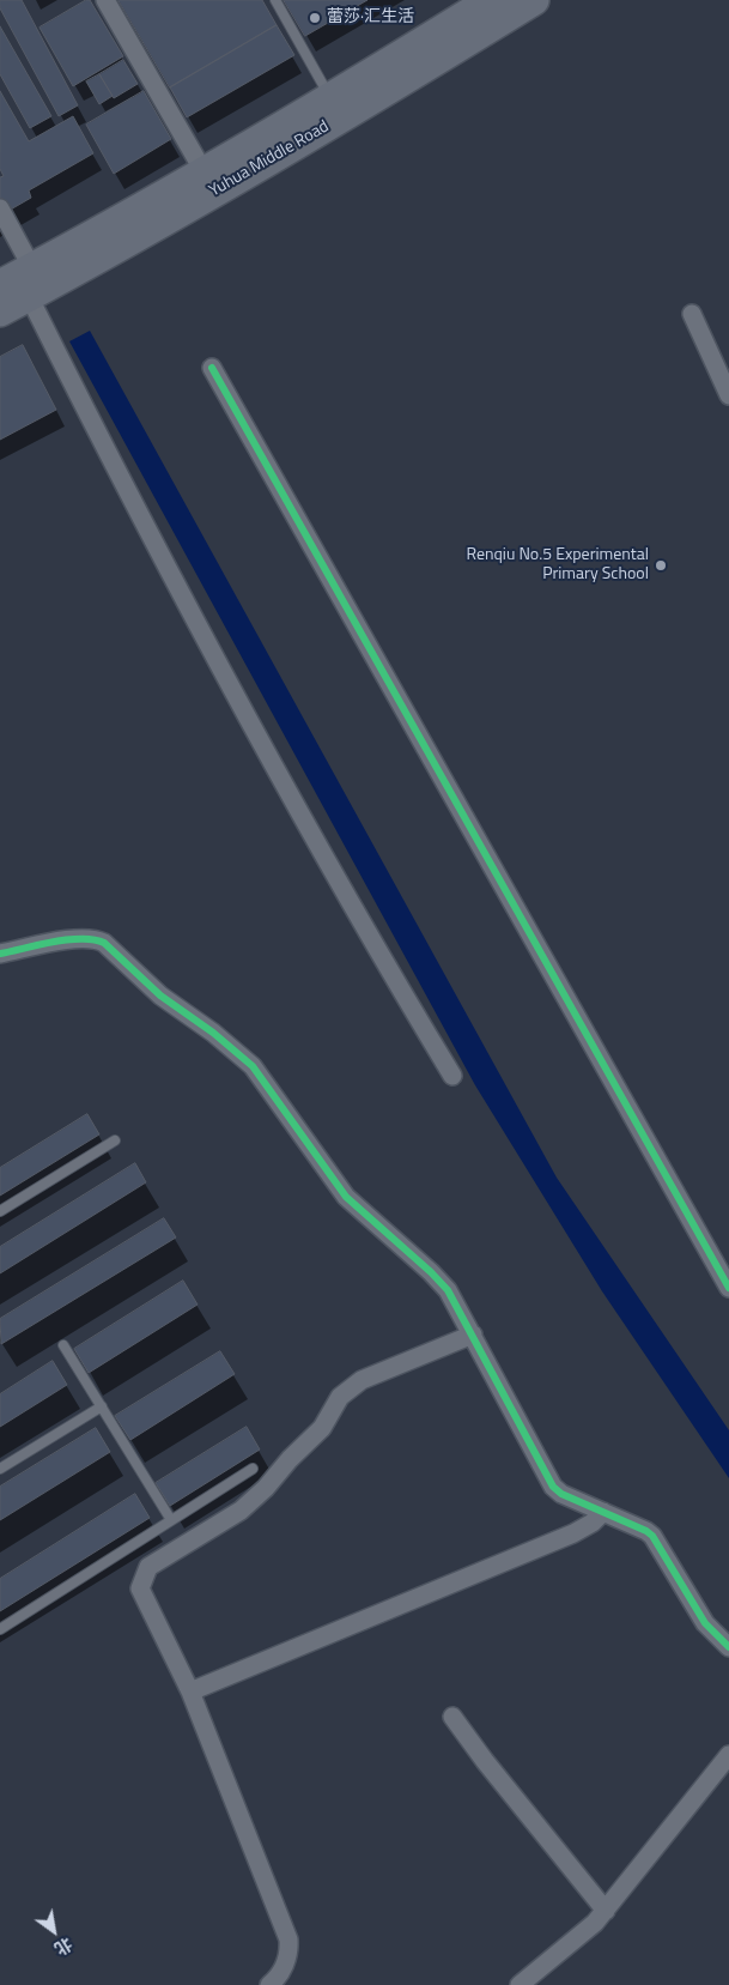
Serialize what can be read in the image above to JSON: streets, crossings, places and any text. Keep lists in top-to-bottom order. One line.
{"streets":{"main road":["Yuhua Middle Road"]},"places":["蕾莎·汇生活","Renqiu No.5 Experimental Primary School"],"north":"bottom right"}
